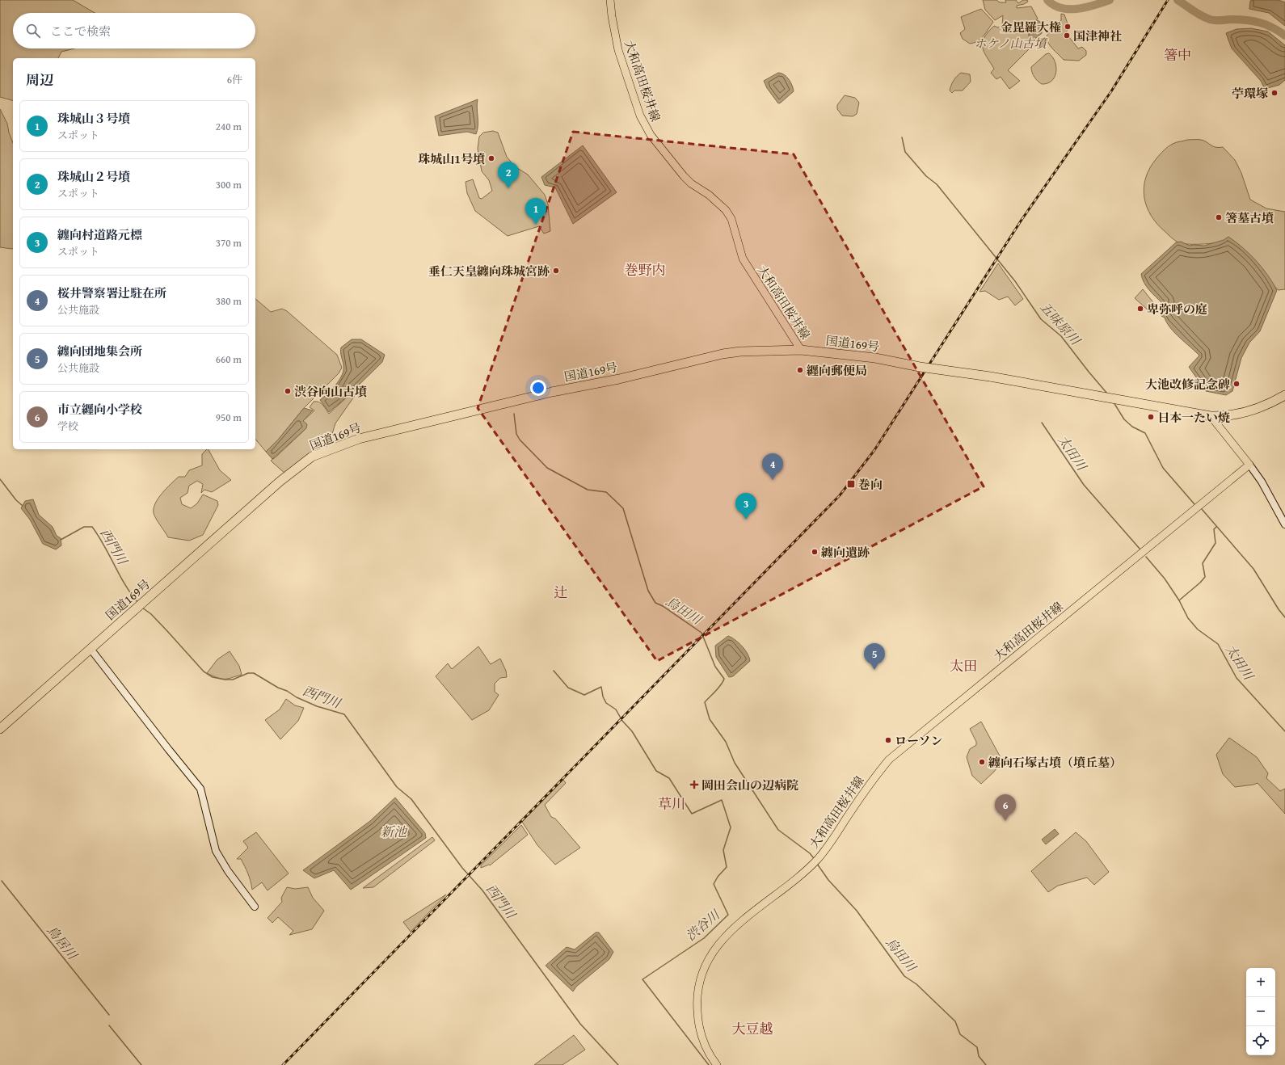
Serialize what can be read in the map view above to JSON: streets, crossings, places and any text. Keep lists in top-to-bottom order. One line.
{"streets":{"highway":["国道169号"],"main road":["大和高田桜井線"]},"crossings":[["大和高田桜井線","国道169号"]],"districts":["箸中","巻野内","辻","太田","草川","大豆越"],"water":["五味原川","太田川","西門川","烏田川","新池","渋谷川","鳥居川"],"parks":["ホケノ山古墳"],"places":{"other":["金毘羅大権","国津神社","苧環塚","珠城山1号墳","箸墓古墳","垂仁天皇纏向珠城宮跡","卑弥呼の庭","纒向郵便局","大池改修記念碑","渋谷向山古墳","日本一たい焼","纏向遺跡","ローソン","纏向石塚古墳（墳丘墓）"],"transit":["巻向"],"health":["岡田会山の辺病院"]},"page":{"search":"ここで検索","heading":["周辺","6件"],"list":[{"mark":"1","name":"珠城山３号墳","note":"スポット","value":"240 m"},{"mark":"2","name":"珠城山２号墳","note":"スポット","value":"300 m"},{"mark":"3","name":"纏向村道路元標","note":"スポット","value":"370 m"},{"mark":"4","name":"桜井警察署辻駐在所","note":"公共施設","value":"380 m"},{"mark":"5","name":"纏向団地集会所","note":"公共施設","value":"660 m"},{"mark":"6","name":"市立纒向小学校","note":"学校","value":"950 m"}],"pins":["2","1","4","3","5","6"],"map_buttons":["+","−"]}}
